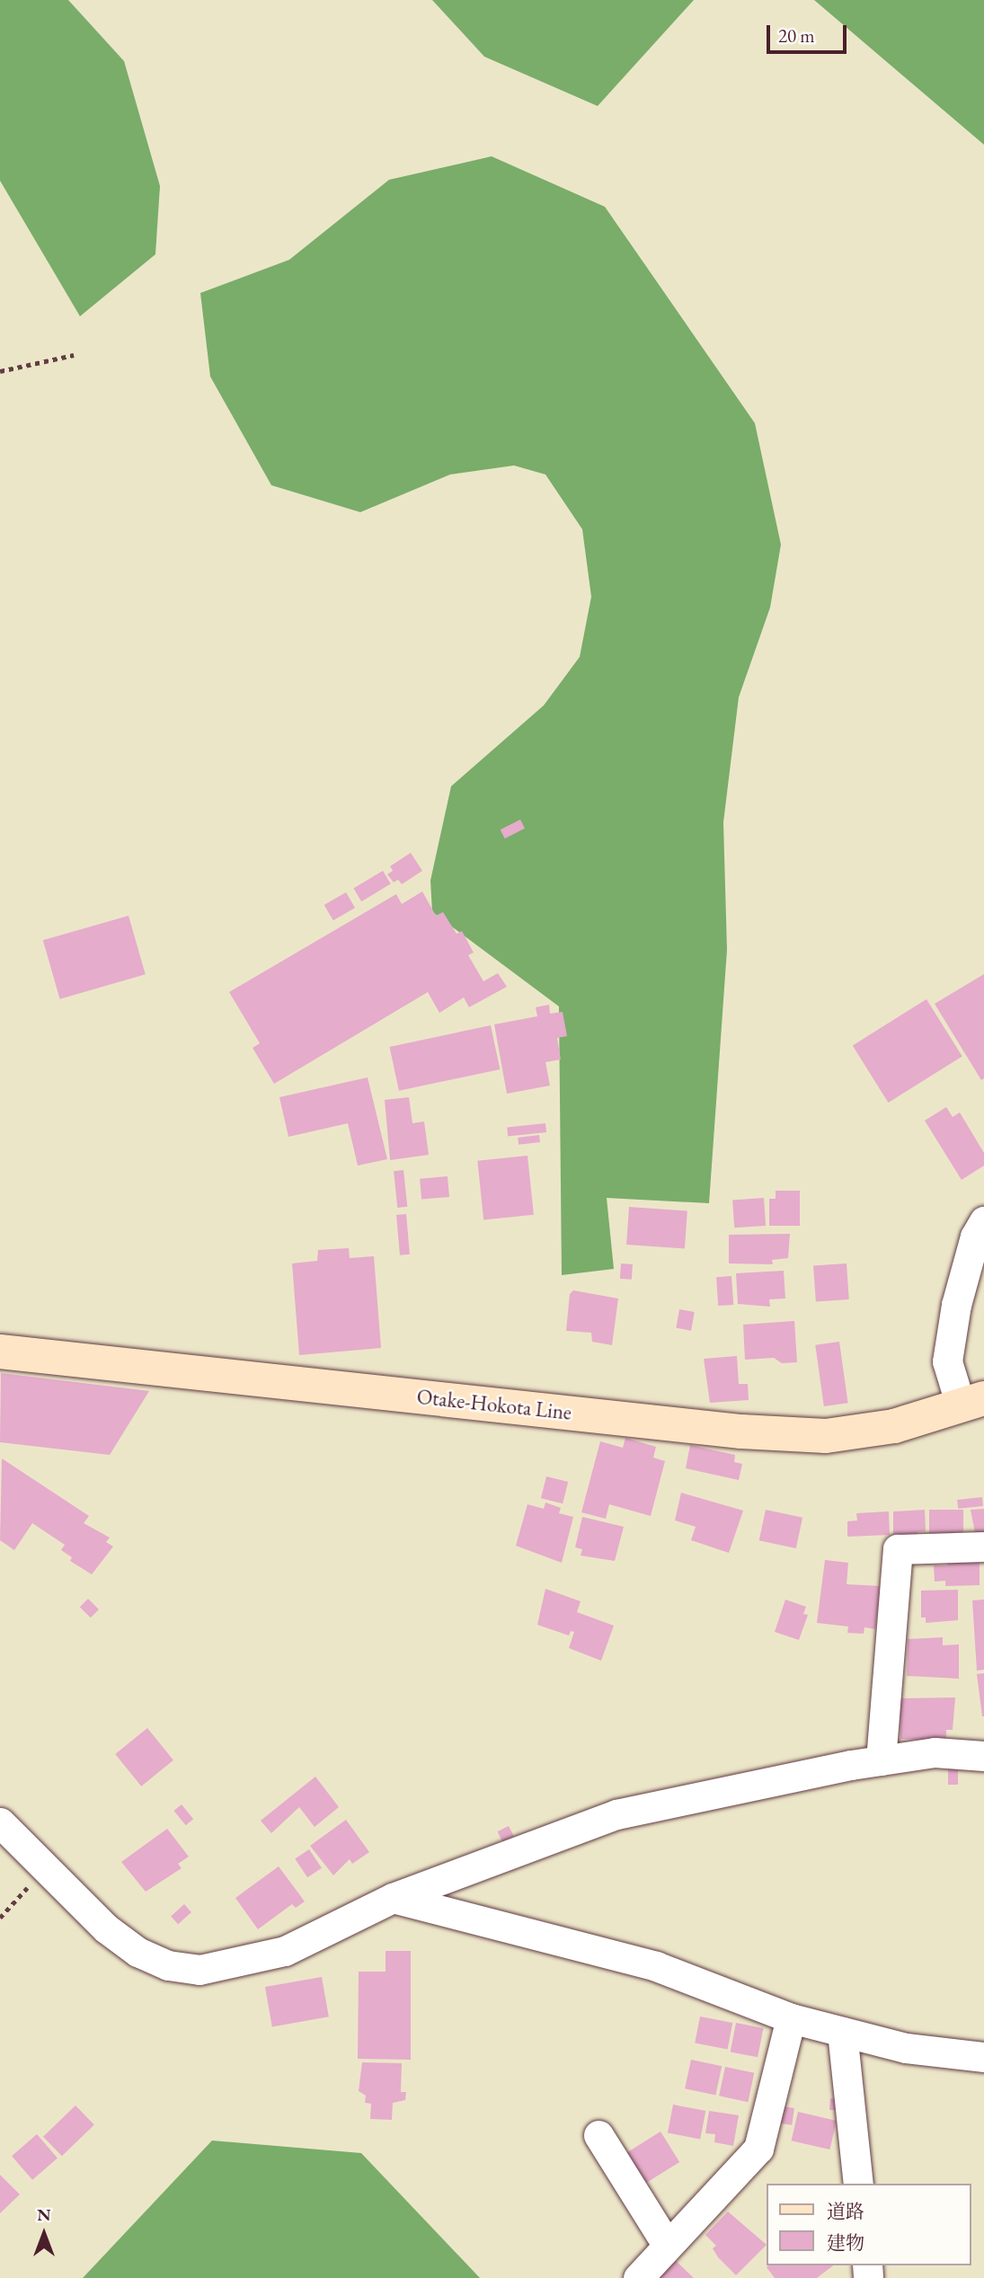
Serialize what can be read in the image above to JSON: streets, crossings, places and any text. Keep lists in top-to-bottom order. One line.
{"streets":{"main road":["Otake-Hokota Line"]},"legend":["道路","建物"],"scale_bar":"20 m","north":"top"}
